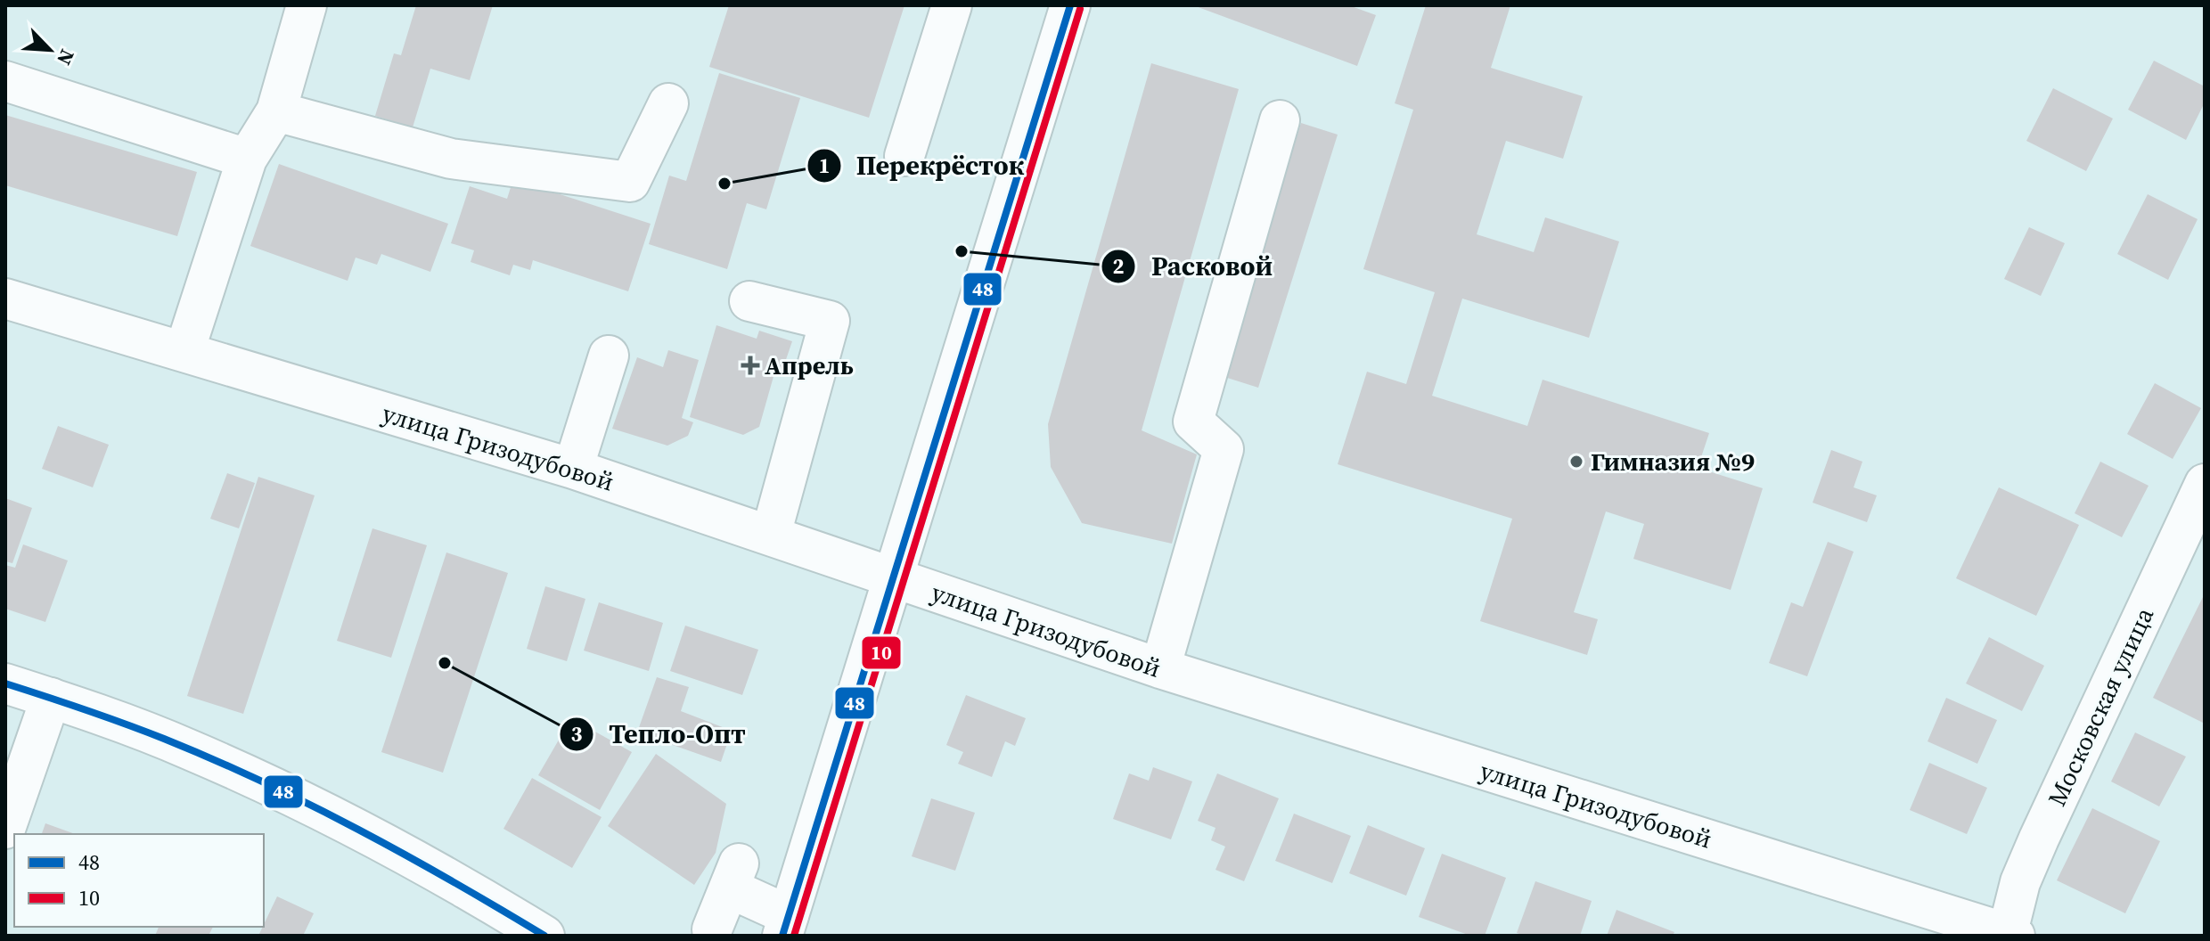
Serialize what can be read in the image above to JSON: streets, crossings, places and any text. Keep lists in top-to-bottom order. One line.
{"streets":{"street":["улица Гризодубовой","Московская улица"]},"crossings":[["улица Гризодубовой","Московская улица"]],"places":{"other":["Перекрёсток","Расковой","Гимназия №9","Тепло-Опт"],"health":["Апрель"]},"lines":["transit line 48","transit line 10"],"legend":["48","10"],"north":"bottom right"}
